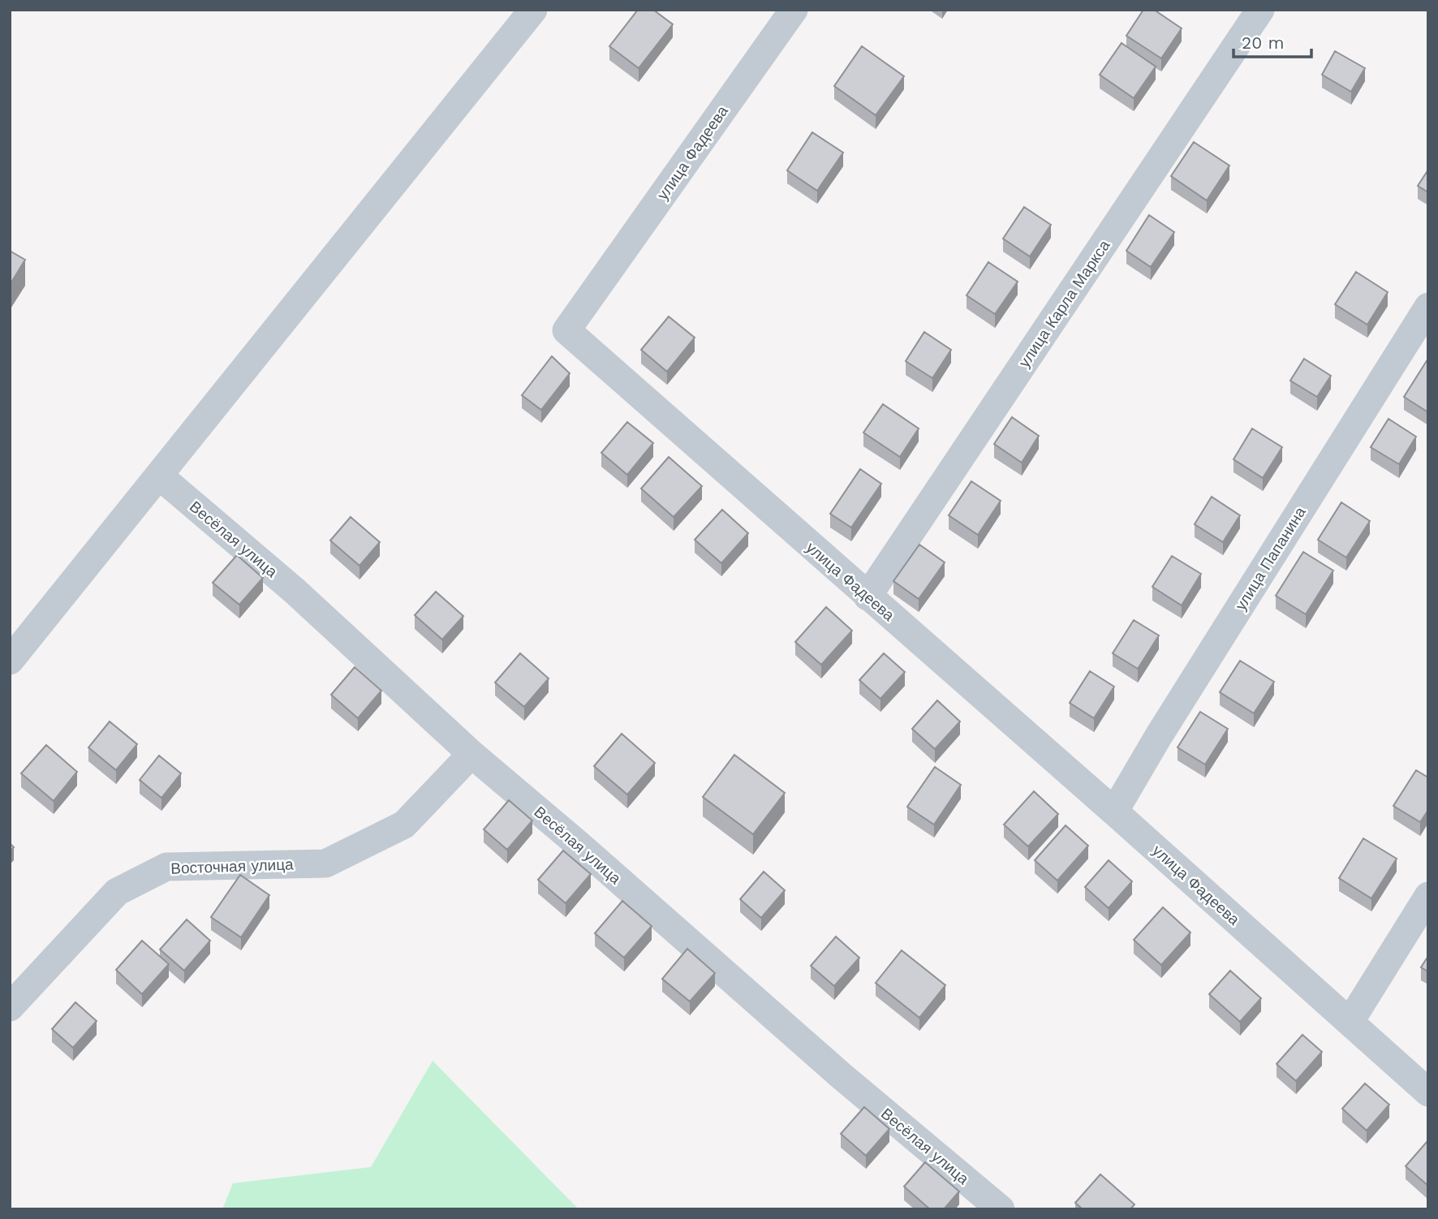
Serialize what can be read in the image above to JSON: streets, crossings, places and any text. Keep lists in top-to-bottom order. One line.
{"streets":{"street":["улица Фадеева","улица Карла Маркса","Весёлая улица","улица Папанина","Восточная улица"]},"crossings":[["улица Фадеева","улица Карла Маркса"],["улица Фадеева","улица Папанина"],["Весёлая улица","Восточная улица"]],"scale_bar":"20 m"}
